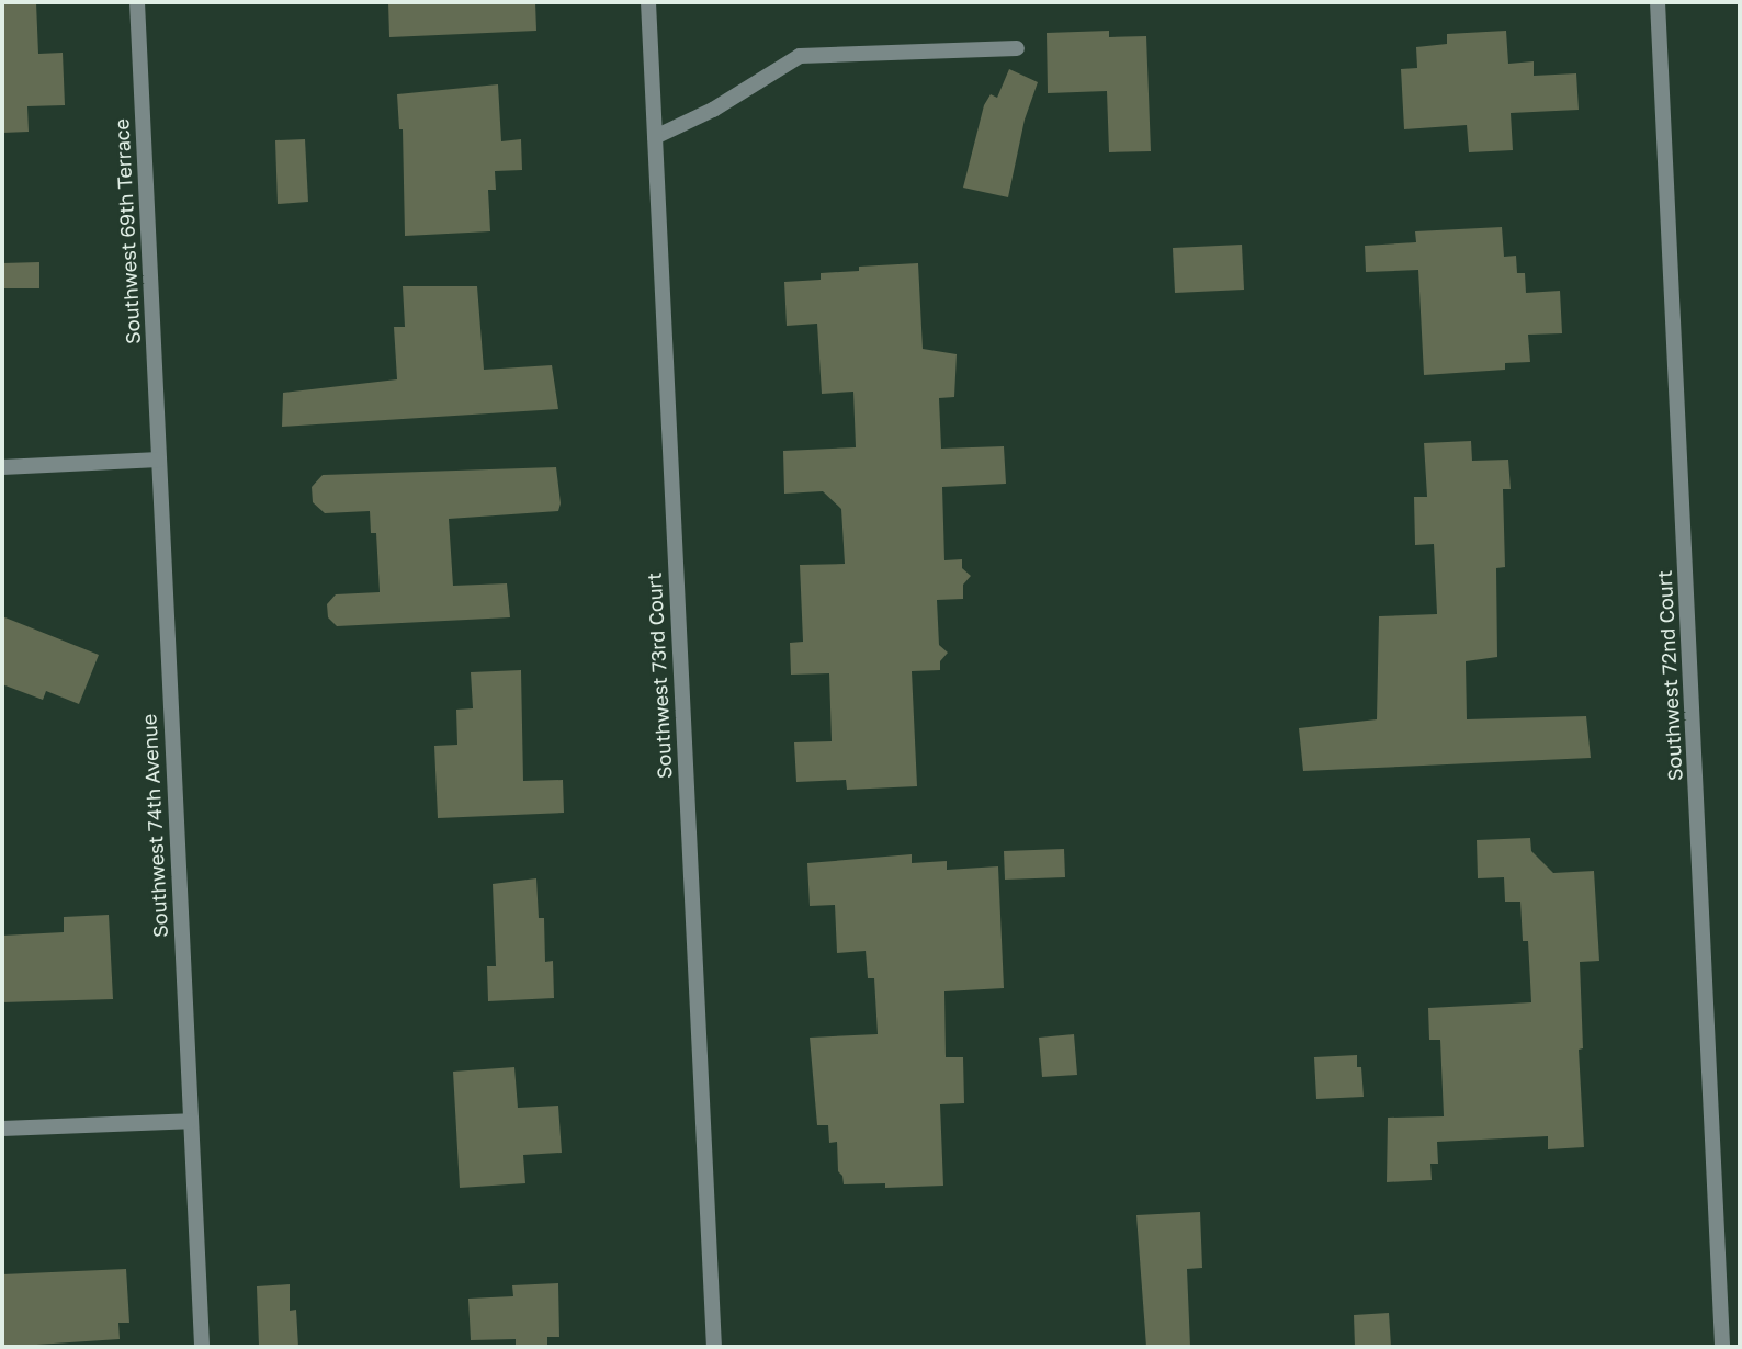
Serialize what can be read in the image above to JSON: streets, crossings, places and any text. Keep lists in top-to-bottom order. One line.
{"streets":{"street":["Southwest 69th Terrace","Southwest 73rd Court","Southwest 72nd Court","Southwest 74th Avenue"]},"crossings":[["Southwest 69th Terrace","Southwest 74th Avenue"]]}
